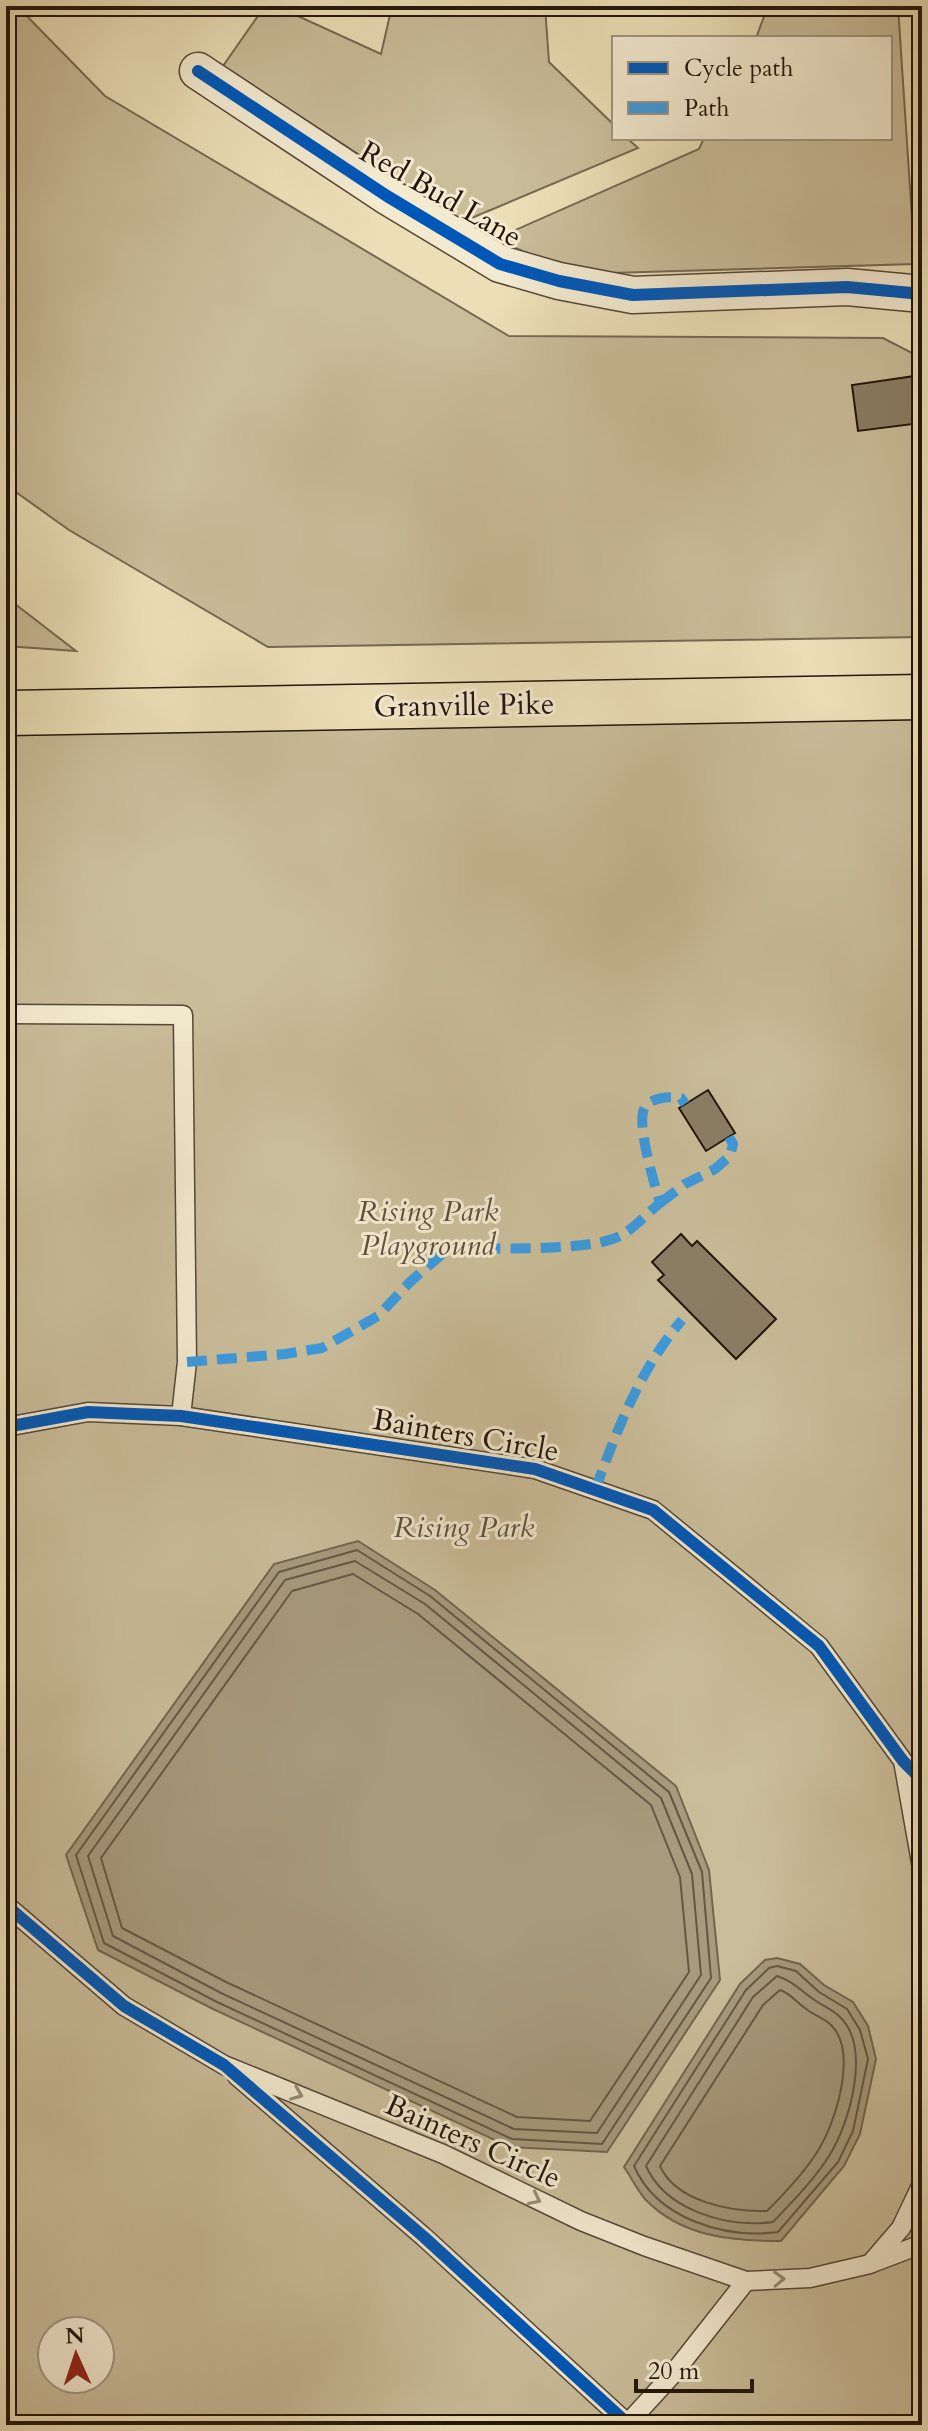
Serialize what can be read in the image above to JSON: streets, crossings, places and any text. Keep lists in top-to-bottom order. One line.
{"streets":{"highway":["Granville Pike"],"street":["Red Bud Lane"],"lane":["Bainters Circle"]},"parks":["Rising Park Playground","Rising Park"],"legend":["Cycle path","Path"],"scale_bar":"20 m","north":"top"}
